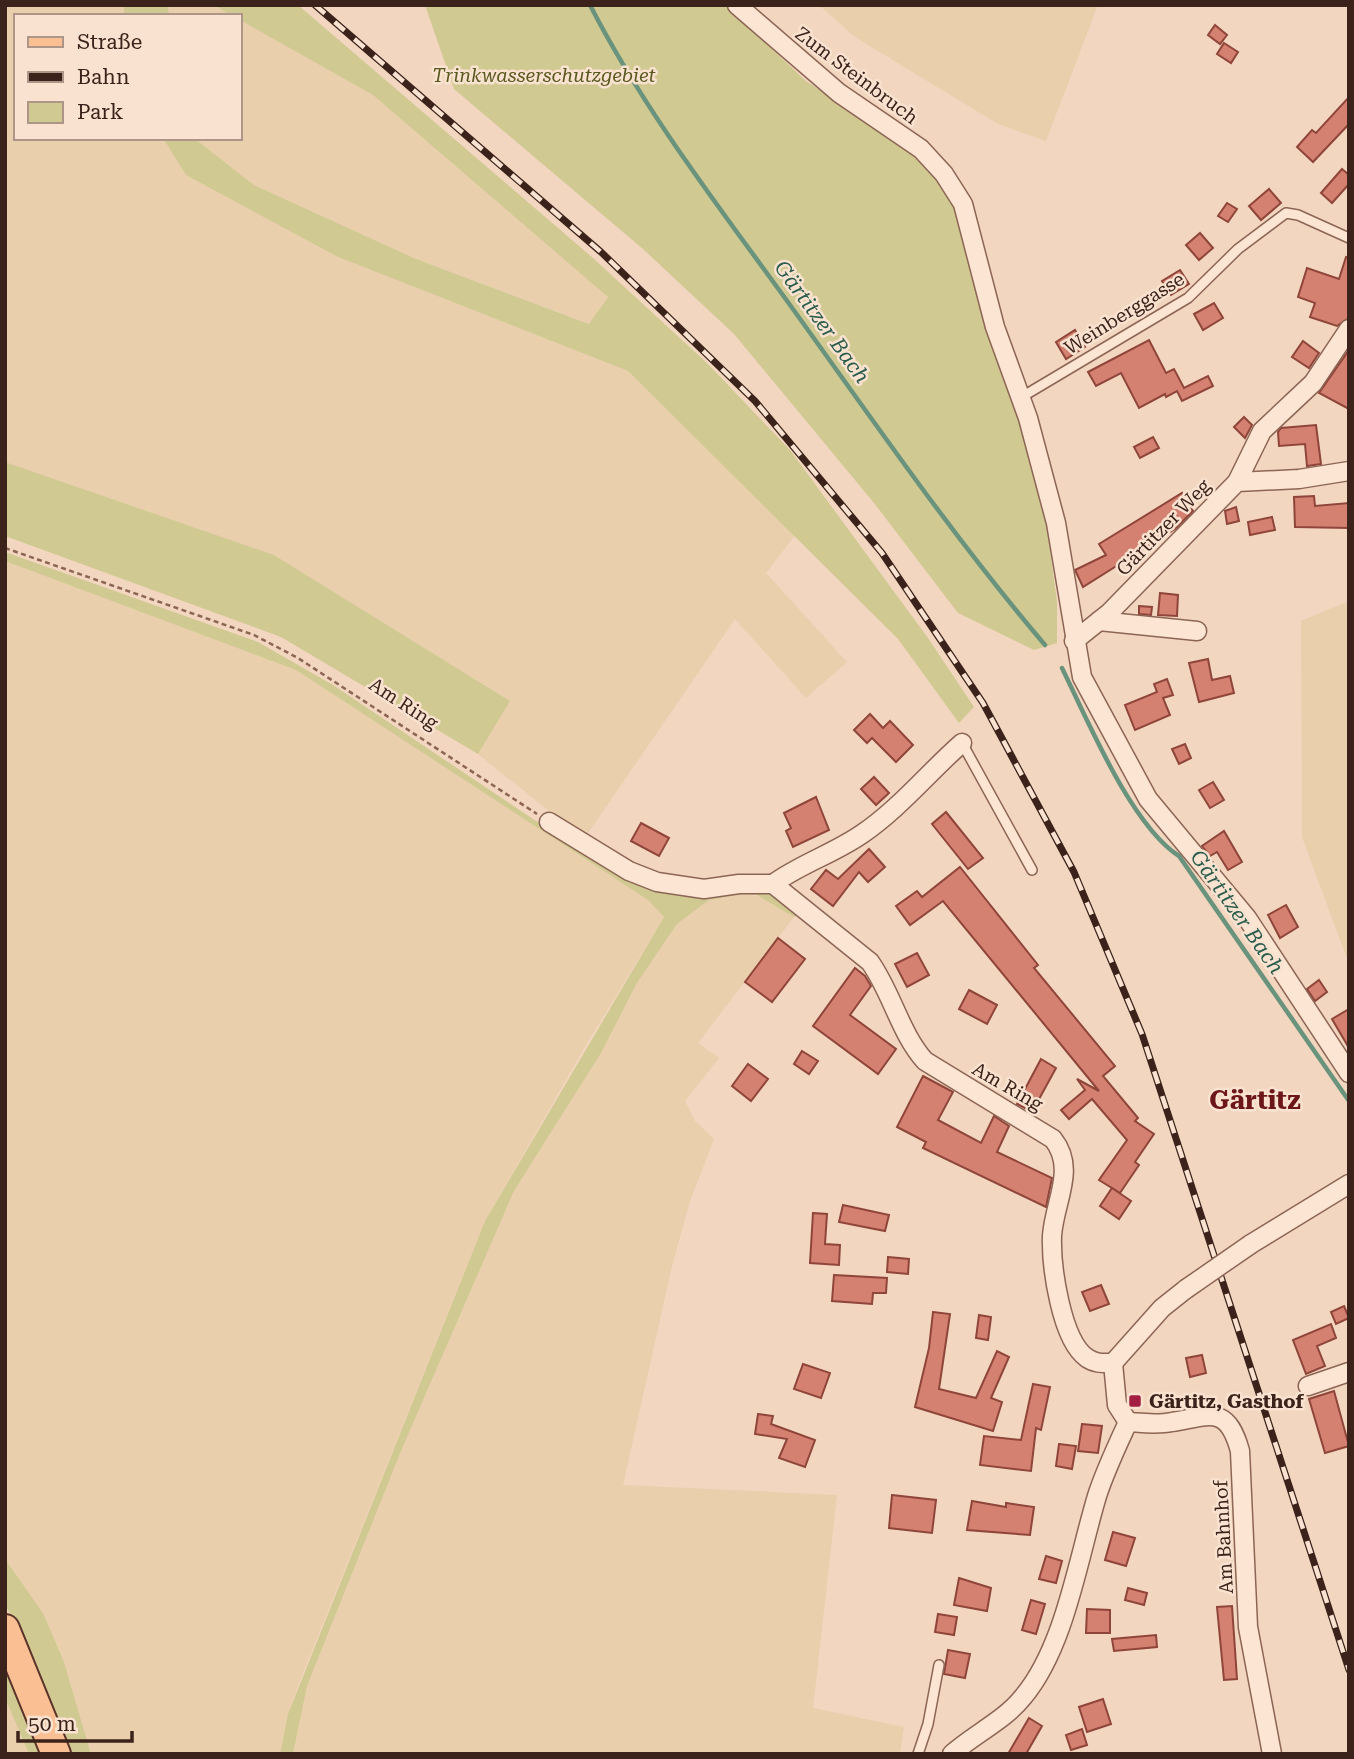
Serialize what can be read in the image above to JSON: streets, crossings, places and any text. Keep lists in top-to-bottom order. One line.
{"streets":{"street":["Zum Steinbruch","Gärtitzer Weg","Am Ring","Am Bahnhof"],"lane":["Weinberggasse"]},"crossings":[["Zum Steinbruch","Weinberggasse"],["Zum Steinbruch","Gärtitzer Weg"]],"districts":["Gärtitz"],"water":["Gärtitzer Bach"],"parks":["Trinkwasserschutzgebiet"],"places":{"transit":["Gärtitz, Gasthof"]},"legend":["Straße","Bahn","Park"],"scale_bar":"50 m"}
